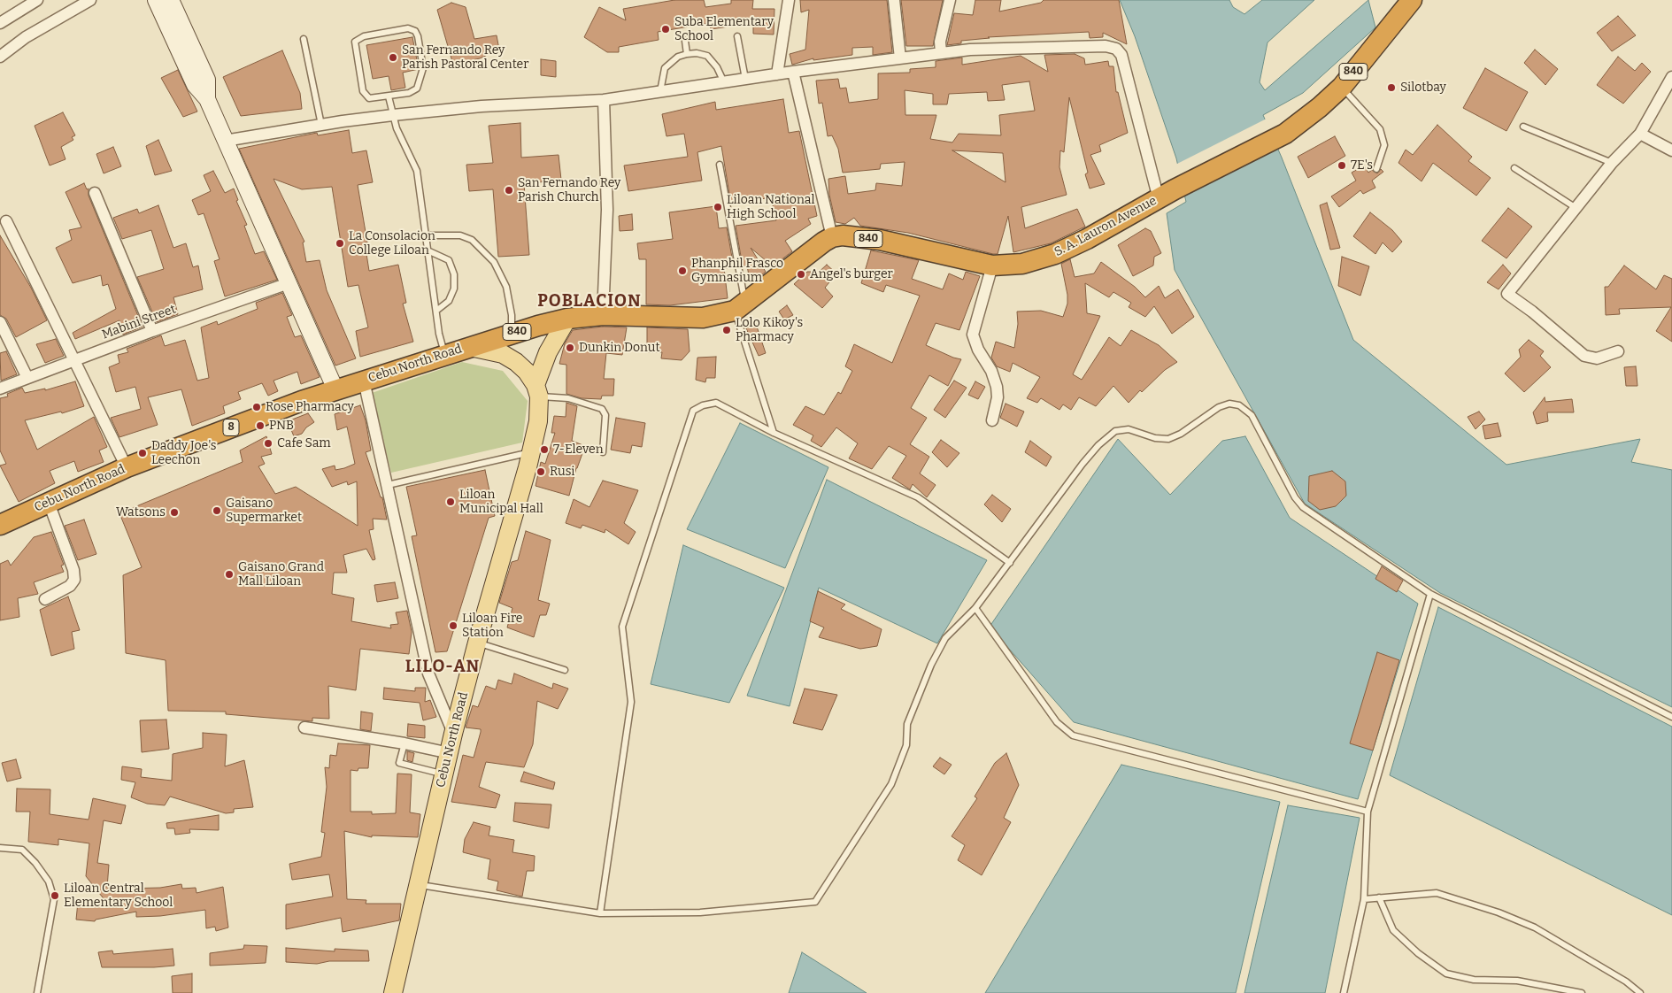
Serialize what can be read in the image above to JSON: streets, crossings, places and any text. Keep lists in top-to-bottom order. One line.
{"streets":{"highway":["840","S. A. Lauron Avenue","Cebu North Road","8"],"street":["Mabini Street"]},"crossings":[["840","S. A. Lauron Avenue"],["840","Cebu North Road"]],"districts":["POBLACION","LILO-AN"],"places":["Suba Elementary School","San Fernando Rey Parish Pastoral Center","Silotbay","7E's","San Fernando Rey Parish Church","Liloan National High School","La Consolacion College Liloan","Phanphil Frasco Gymnasium","Angel's burger","Lolo Kikoy's Pharmacy","Dunkin Donut","Rose Pharmacy","PNB","Cafe Sam","7-Eleven","Daddy Joe's Leechon","Rusi","Liloan Municipal Hall","Gaisano Supermarket","Watsons","Gaisano Grand Mall Liloan","Liloan Fire Station","Liloan Central Elementary School"]}
